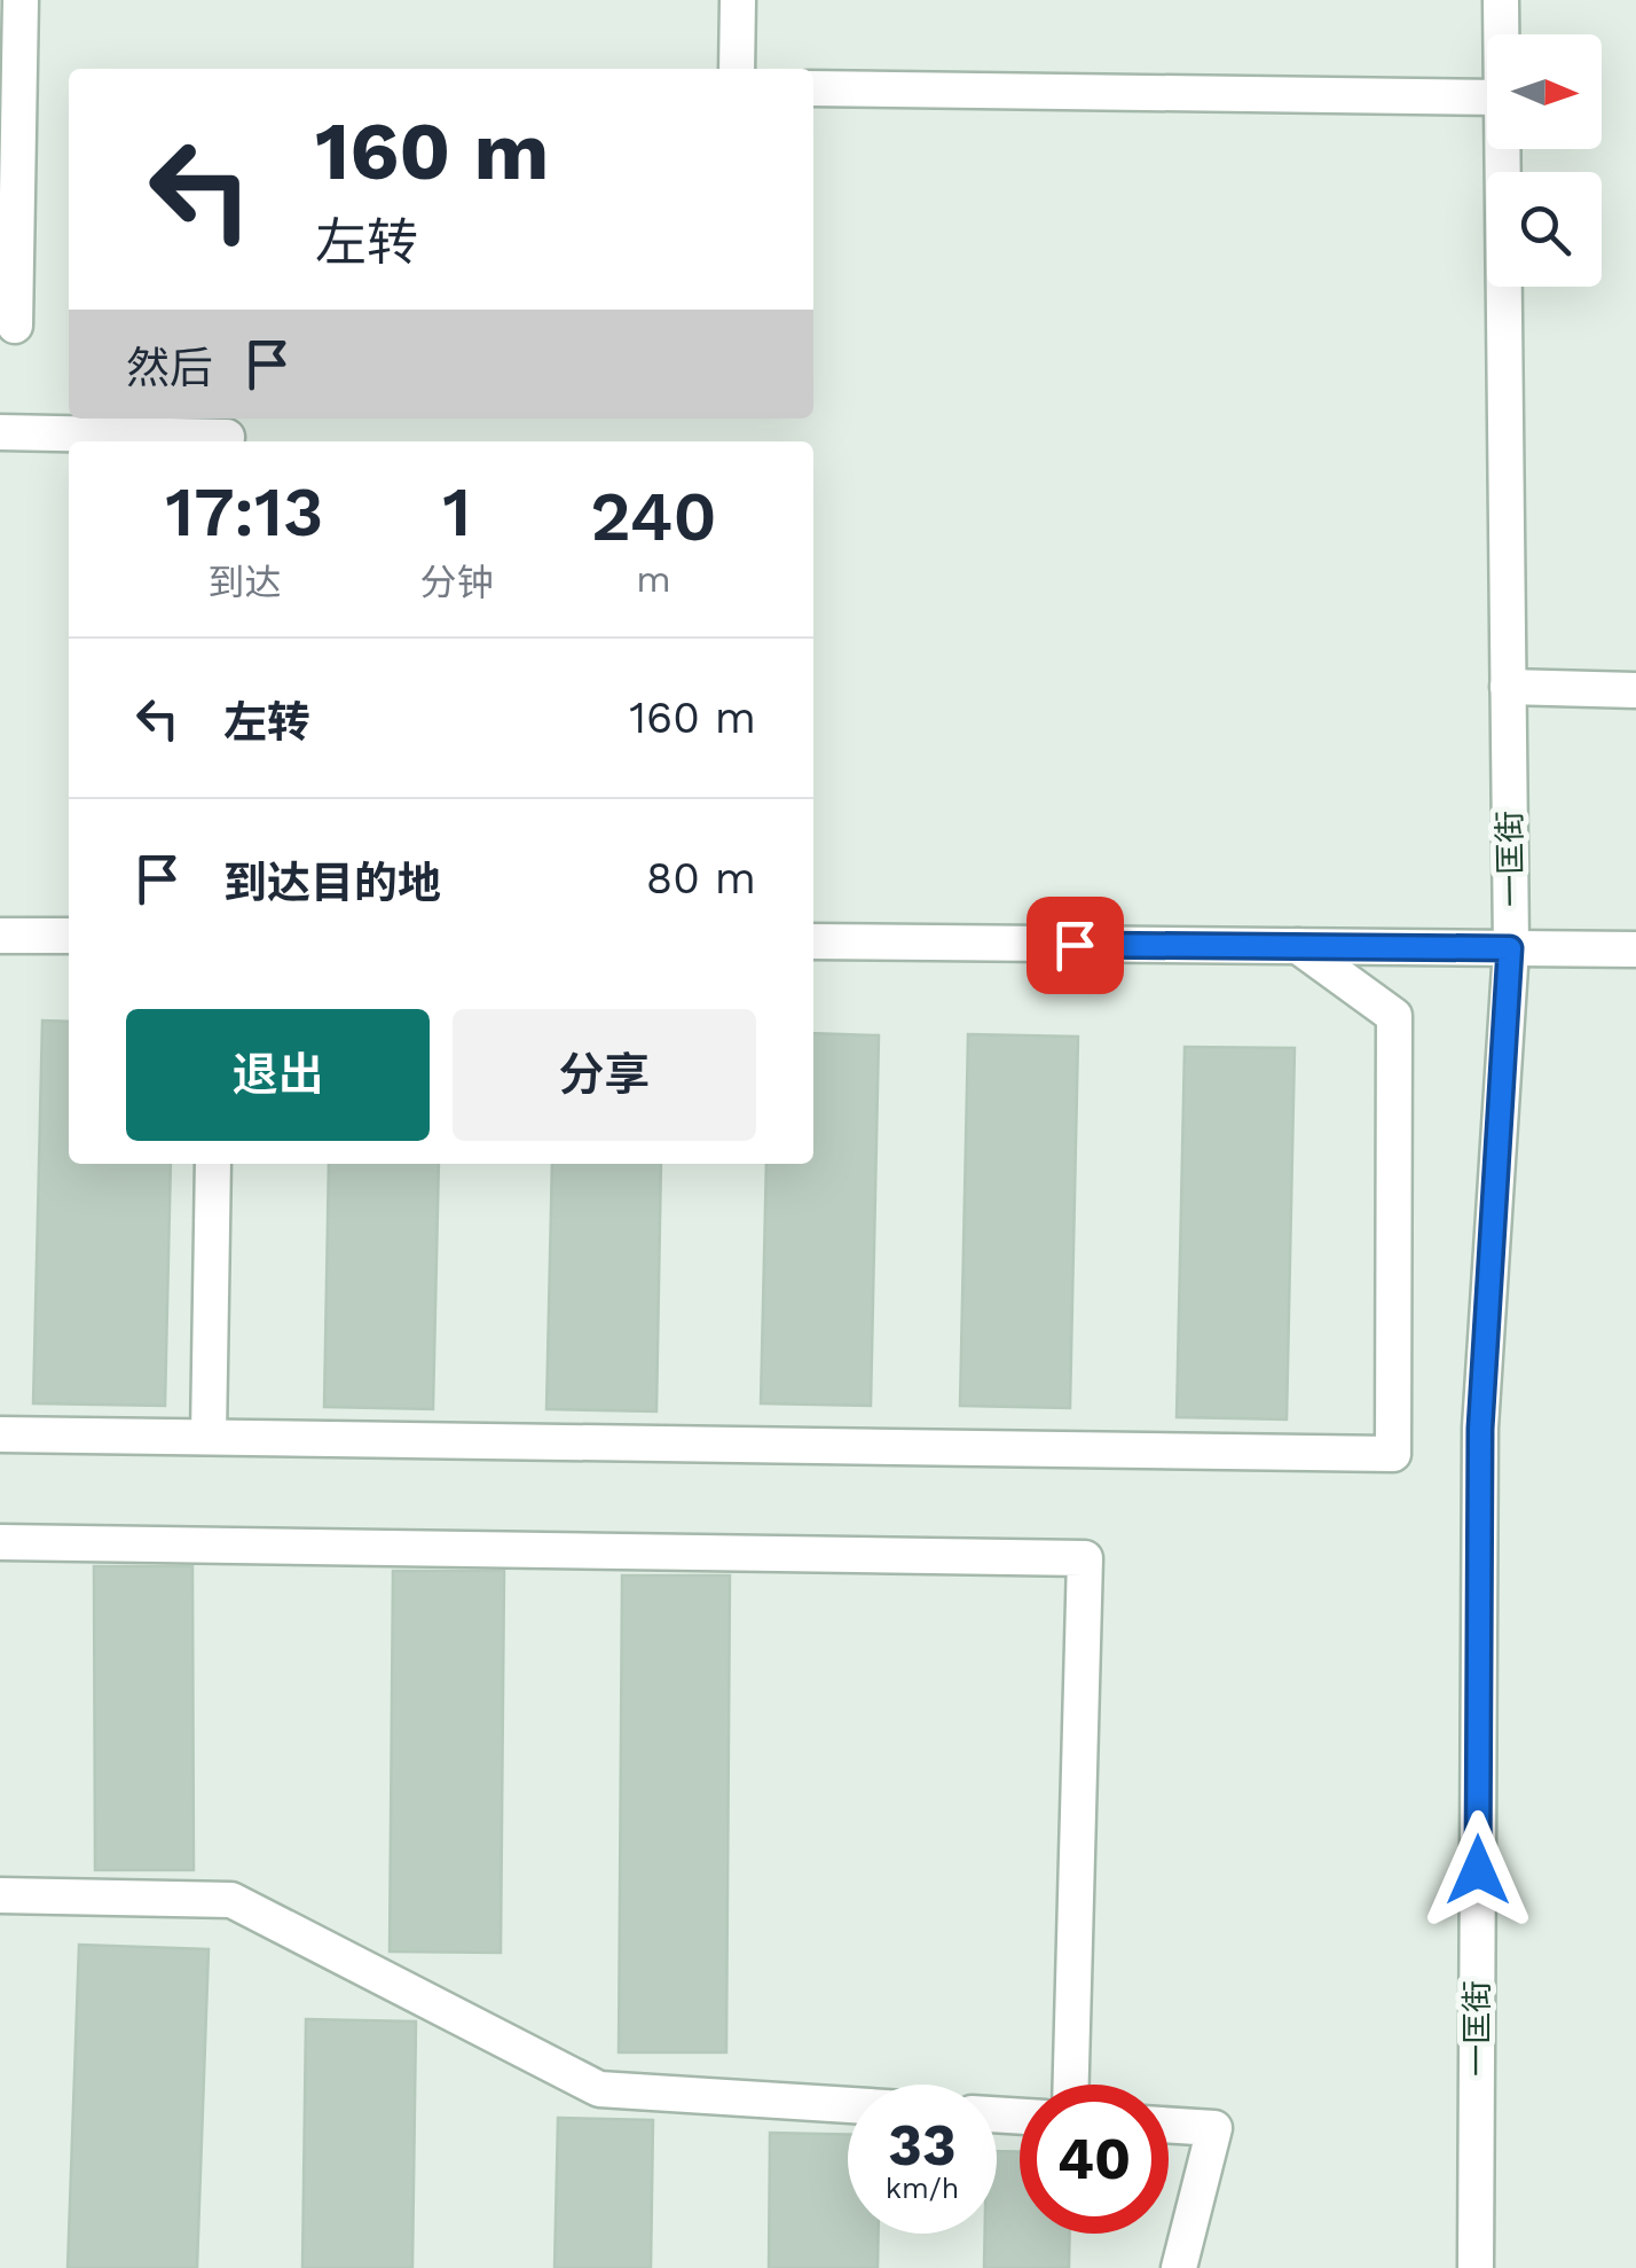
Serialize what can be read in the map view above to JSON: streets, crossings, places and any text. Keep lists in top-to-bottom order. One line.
{"streets":{"street":["一匡街"]},"north":"right","page":{"turn":["160 m","左转"],"then":"然后","eta":["17:13","到达","1","分钟","240","m"],"list":[{"name":"左转","value":"160 m"},{"name":"到达目的地","value":"80 m"}],"buttons":["退出","分享"],"speed":"33 km/h","limit":"40"}}
